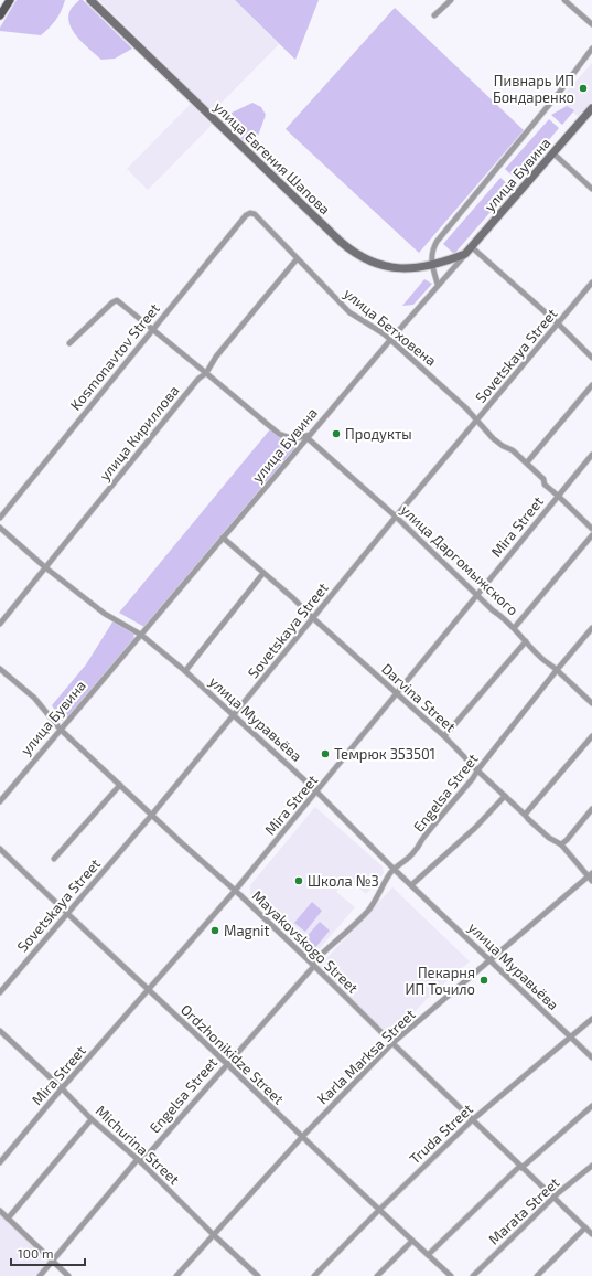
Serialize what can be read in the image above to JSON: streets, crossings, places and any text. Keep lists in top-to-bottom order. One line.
{"streets":{"street":["улица Евгения Шапова","улица Бувина","улица Бетховена","Sovetskaya Street","Kosmonavtov Street","улица Кириллова","Mira Street","улица Даргомыжского","Darvina Street","улица Муравьёва","Engelsa Street","Mayakovskogo Street","Ordzhonikidze Street","Karla Marksa Street","Truda Street","Michurina Street","Marata Street"]},"crossings":[["улица Евгения Шапова","улица Бувина"],["улица Бувина","улица Бетховена"],["улица Бувина","улица Даргомыжского"],["улица Бувина","Darvina Street"],["улица Бувина","улица Муравьёва"],["улица Бувина","Mayakovskogo Street"],["улица Бетховена","Sovetskaya Street"],["улица Бетховена","Kosmonavtov Street"],["улица Бетховена","улица Кириллова"],["улица Бетховена","Mira Street"],["Sovetskaya Street","улица Даргомыжского"],["Sovetskaya Street","Darvina Street"],["Sovetskaya Street","улица Муравьёва"],["Sovetskaya Street","Mayakovskogo Street"],["Sovetskaya Street","Ordzhonikidze Street"],["улица Кириллова","улица Муравьёва"],["Mira Street","улица Даргомыжского"],["Mira Street","Darvina Street"],["Mira Street","улица Муравьёва"],["Mira Street","Mayakovskogo Street"],["Mira Street","Ordzhonikidze Street"],["Mira Street","Michurina Street"],["улица Даргомыжского","Engelsa Street"],["Darvina Street","Engelsa Street"],["Darvina Street","Karla Marksa Street"],["улица Муравьёва","Engelsa Street"],["улица Муравьёва","Karla Marksa Street"],["улица Муравьёва","Truda Street"],["Engelsa Street","Mayakovskogo Street"],["Engelsa Street","Ordzhonikidze Street"],["Engelsa Street","Michurina Street"],["Mayakovskogo Street","Karla Marksa Street"],["Mayakovskogo Street","Truda Street"],["Mayakovskogo Street","Marata Street"],["Ordzhonikidze Street","Karla Marksa Street"],["Ordzhonikidze Street","Truda Street"],["Karla Marksa Street","Michurina Street"]],"places":["Пивнарь ИП Бондаренко","Продукты","Темрюк 353501","Школа №3","Magnit","Пекарня ИП Точило"],"scale_bar":"100 m"}
